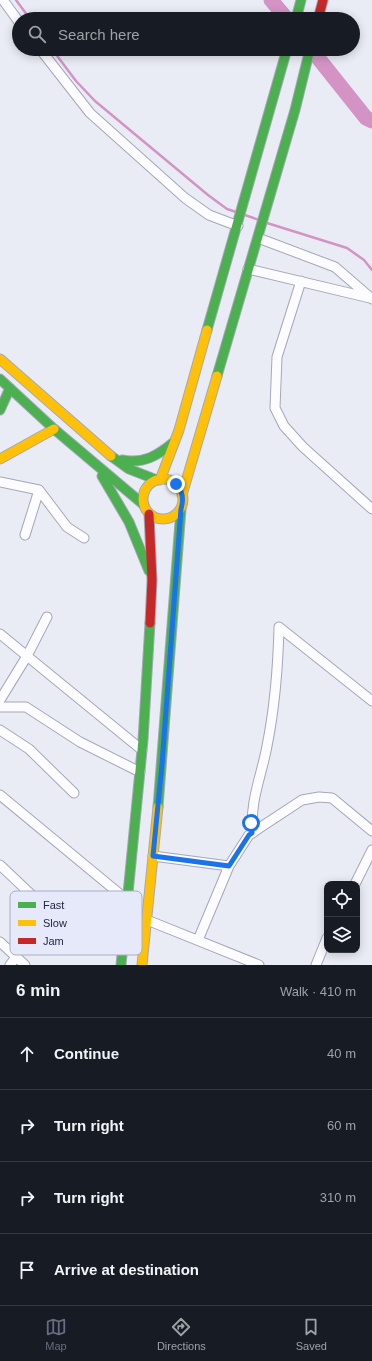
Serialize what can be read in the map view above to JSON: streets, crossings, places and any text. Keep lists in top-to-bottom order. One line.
{"legend":["Fast","Slow","Jam"],"page":{"search":"Search here","heading":["6 min","Walk · 410 m"],"list":[["Continue","40 m"],["Turn right","60 m"],["Turn right","310 m"],"Arrive at destination"],"nav":["Map","Directions","Saved"]}}
